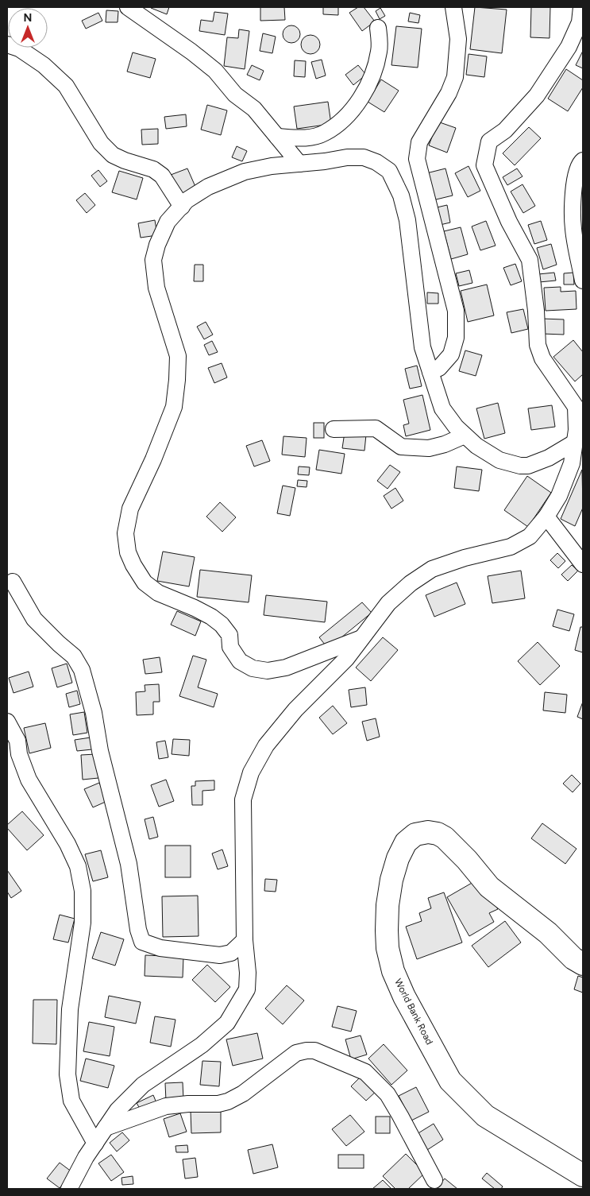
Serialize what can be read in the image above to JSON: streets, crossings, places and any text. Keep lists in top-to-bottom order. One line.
{"streets":{"main road":["World Bank Road"]},"north":"top"}
